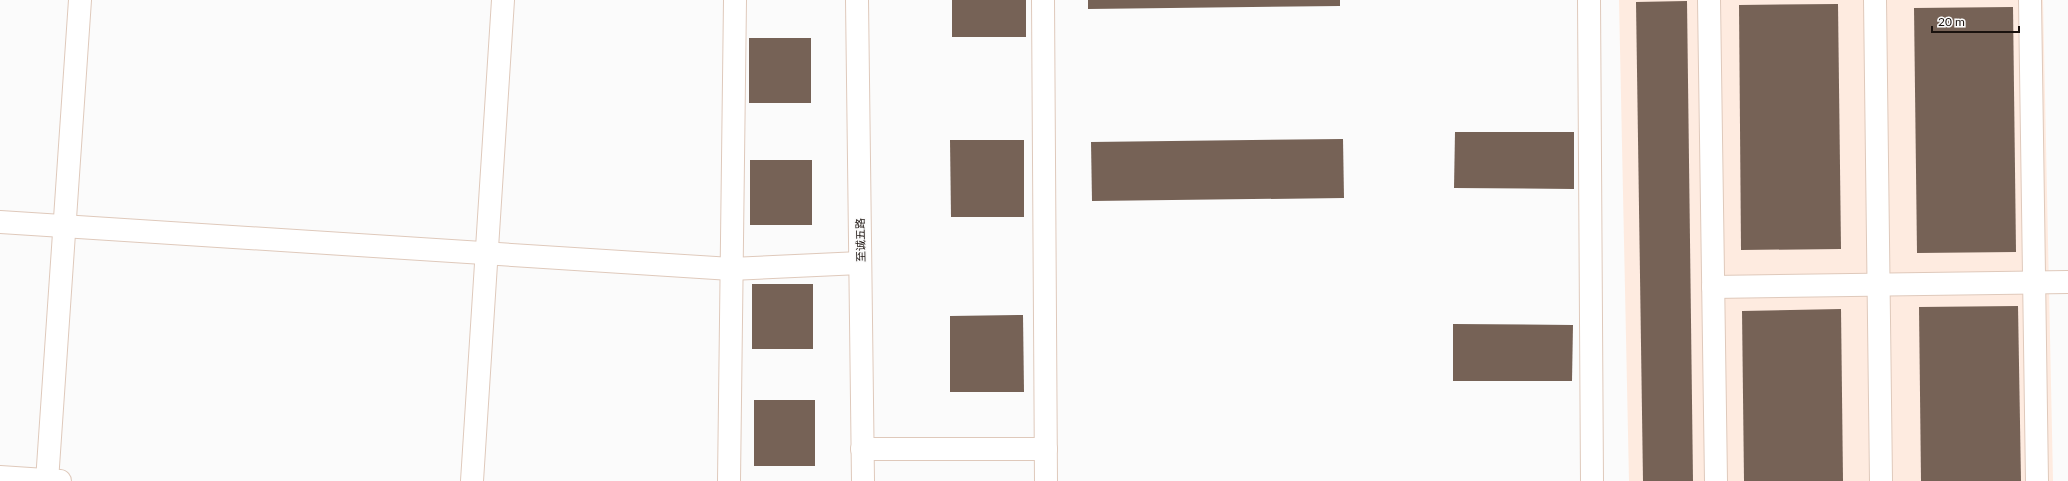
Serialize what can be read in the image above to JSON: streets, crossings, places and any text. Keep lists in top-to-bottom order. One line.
{"streets":{"street":["至诚五路"]},"scale_bar":"20 m"}
